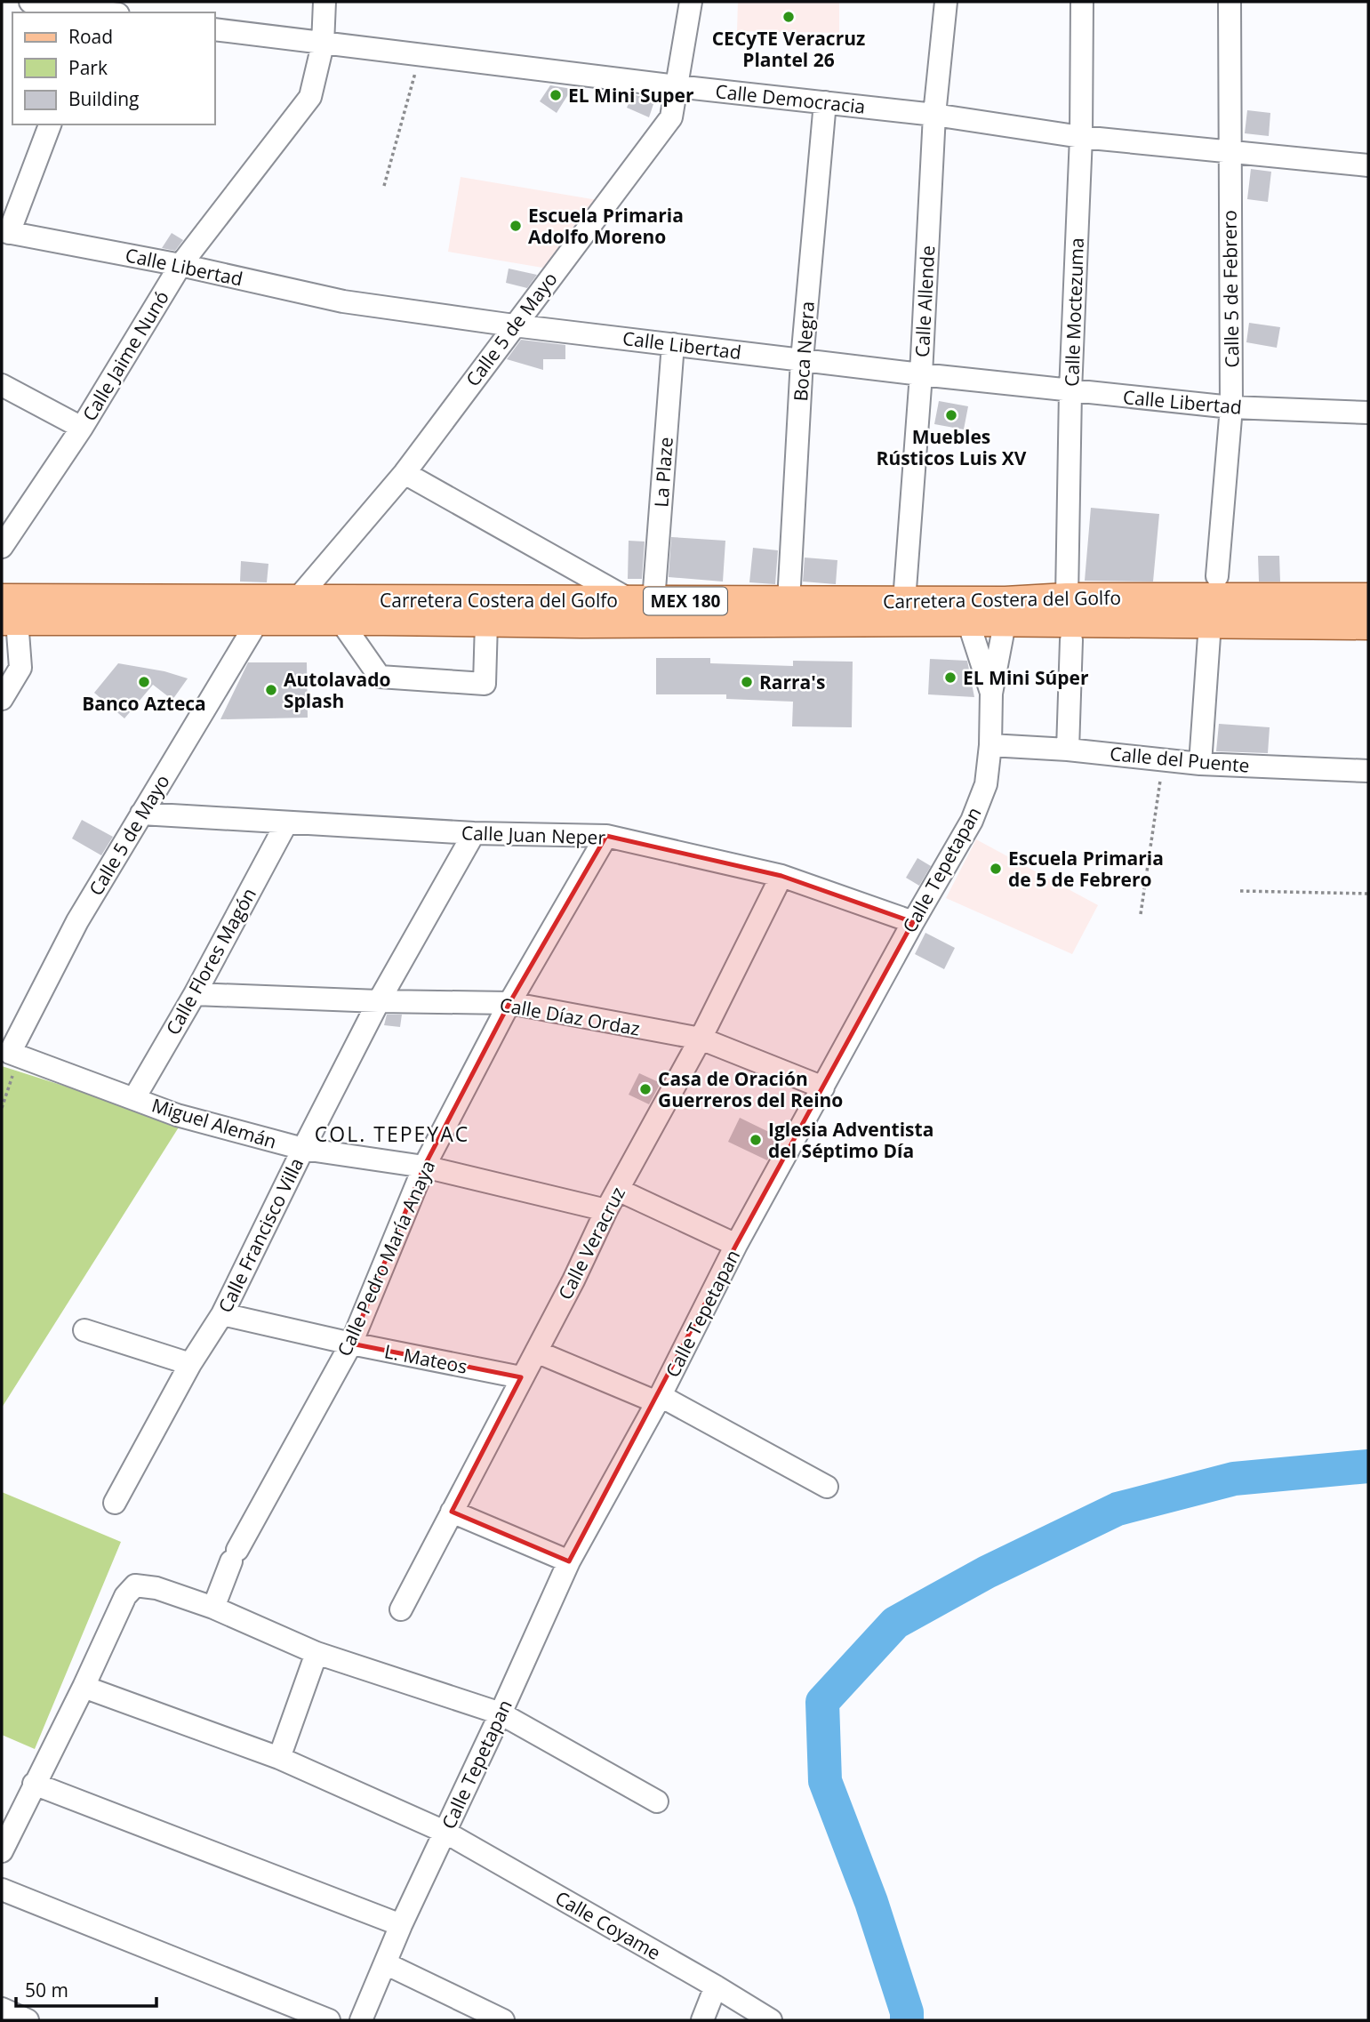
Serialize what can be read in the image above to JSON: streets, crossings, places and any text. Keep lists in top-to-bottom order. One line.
{"streets":{"main road":["Carretera Costera del Golfo","MEX 180"],"street":["Calle Democracia","Calle Libertad","Calle 5 de Febrero","Calle Allende","Calle Moctezuma","Calle 5 de Mayo","Boca Negra","Calle Jaime Nunó","La Plaze","Calle del Puente","Calle Juan Neper","Calle Tepetapan","Calle Flores Magón","Calle Díaz Ordaz","Miguel Alemán","Calle Francisco Villa","Calle Veracruz","Calle Pedro María Anaya","L. Mateos","Calle Coyame"]},"crossings":[["Calle Democracia","Calle 5 de Febrero"],["Calle Democracia","Calle Allende"],["Calle Democracia","Calle Moctezuma"],["Calle Democracia","Calle 5 de Mayo"],["Calle Democracia","Boca Negra"],["Calle Democracia","Calle Jaime Nunó"],["Calle Libertad","Calle 5 de Febrero"],["Calle Libertad","Calle Allende"],["Calle Libertad","Calle Moctezuma"],["Calle Libertad","Calle 5 de Mayo"],["Calle Libertad","Boca Negra"],["Calle Libertad","Calle Jaime Nunó"],["Calle Libertad","La Plaze"],["Calle Allende","Carretera Costera del Golfo"],["Calle Moctezuma","Carretera Costera del Golfo"],["Calle Moctezuma","Calle del Puente"],["Calle 5 de Mayo","Carretera Costera del Golfo"],["Calle 5 de Mayo","Calle Juan Neper"],["Calle 5 de Mayo","Miguel Alemán"],["Boca Negra","Carretera Costera del Golfo"],["La Plaze","Carretera Costera del Golfo"],["Carretera Costera del Golfo","Calle Tepetapan"],["Calle del Puente","Calle Tepetapan"],["Calle Juan Neper","Calle Tepetapan"],["Calle Juan Neper","Calle Flores Magón"],["Calle Juan Neper","Calle Francisco Villa"],["Calle Juan Neper","Calle Veracruz"],["Calle Juan Neper","Calle Pedro María Anaya"],["Calle Tepetapan","Calle Díaz Ordaz"],["Calle Tepetapan","Calle Coyame"],["Calle Flores Magón","Calle Díaz Ordaz"],["Calle Flores Magón","Miguel Alemán"],["Calle Díaz Ordaz","Calle Francisco Villa"],["Calle Díaz Ordaz","Calle Veracruz"],["Calle Díaz Ordaz","Calle Pedro María Anaya"],["Miguel Alemán","Calle Francisco Villa"],["Miguel Alemán","Calle Veracruz"],["Miguel Alemán","Calle Pedro María Anaya"],["Calle Francisco Villa","L. Mateos"],["Calle Veracruz","L. Mateos"],["Calle Pedro María Anaya","L. Mateos"]],"districts":["COL. TEPEYAC"],"places":["CECyTE Veracruz Plantel 26","EL Mini Super","Escuela Primaria Adolfo Moreno","Muebles Rústicos Luis XV","EL Mini Súper","Banco Azteca","Rarra's","Autolavado Splash","Escuela Primaria de 5 de Febrero","Casa de Oración Guerreros del Reino","Iglesia Adventista del Séptimo Día"],"legend":["Road","Park","Building"],"scale_bar":"50 m"}
